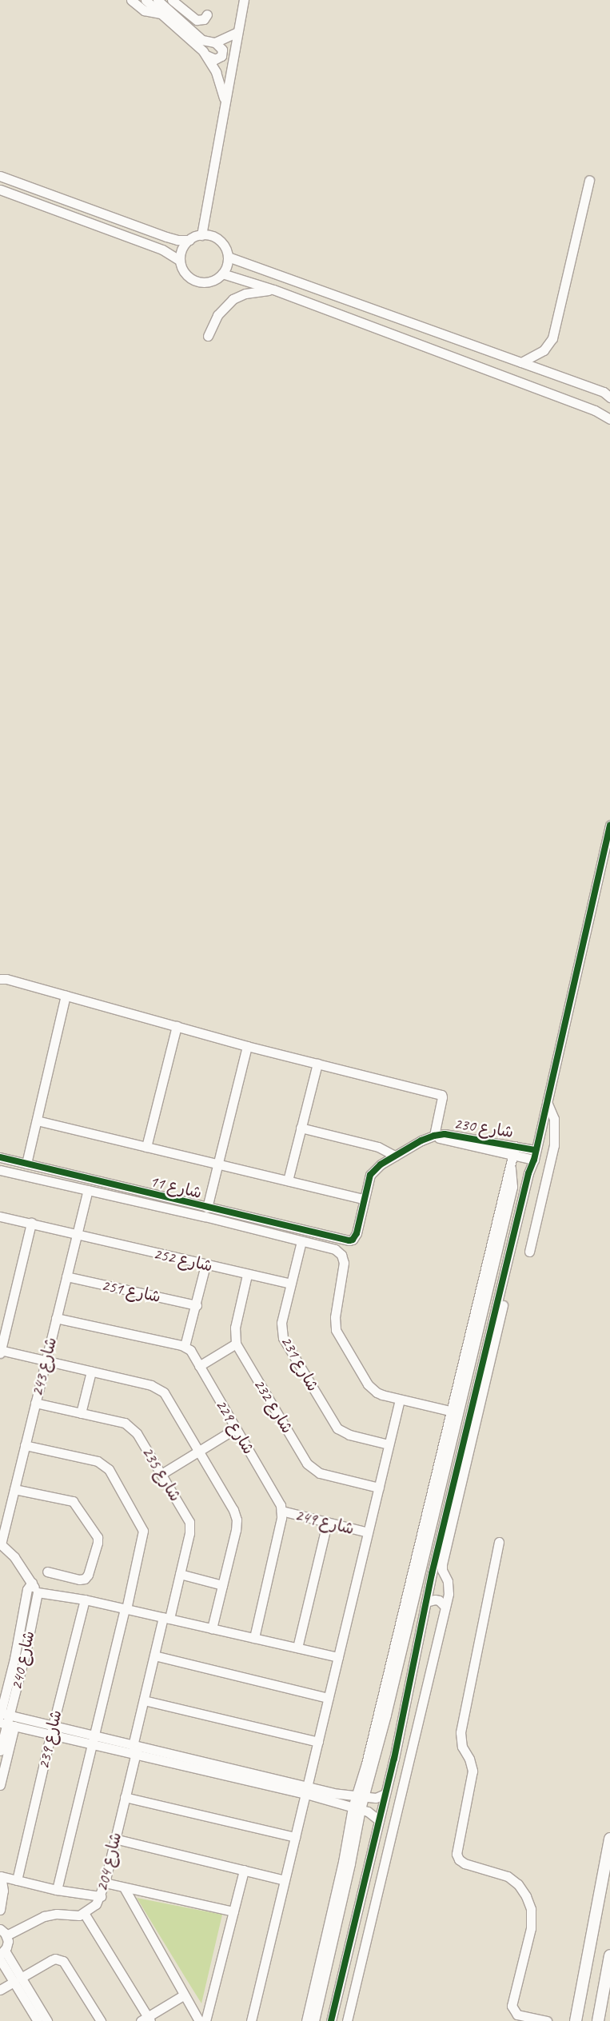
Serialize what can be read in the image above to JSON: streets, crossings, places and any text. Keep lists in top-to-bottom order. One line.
{"streets":{"street":["شارع 230","شارع 11","شارع 252","شارع 251","شارع 231","شارع 243","شارع 232","شارع 229","شارع 235","شارع 249","شارع 239","شارع 204"]},"crossings":[["شارع 230","شارع 11"],["شارع 11","شارع 231"],["شارع 11","شارع 243"],["شارع 252","شارع 231"],["شارع 252","شارع 243"],["شارع 251","شارع 243"],["شارع 243","شارع 235"],["شارع 229","شارع 249"],["شارع 235","شارع 204"]]}
